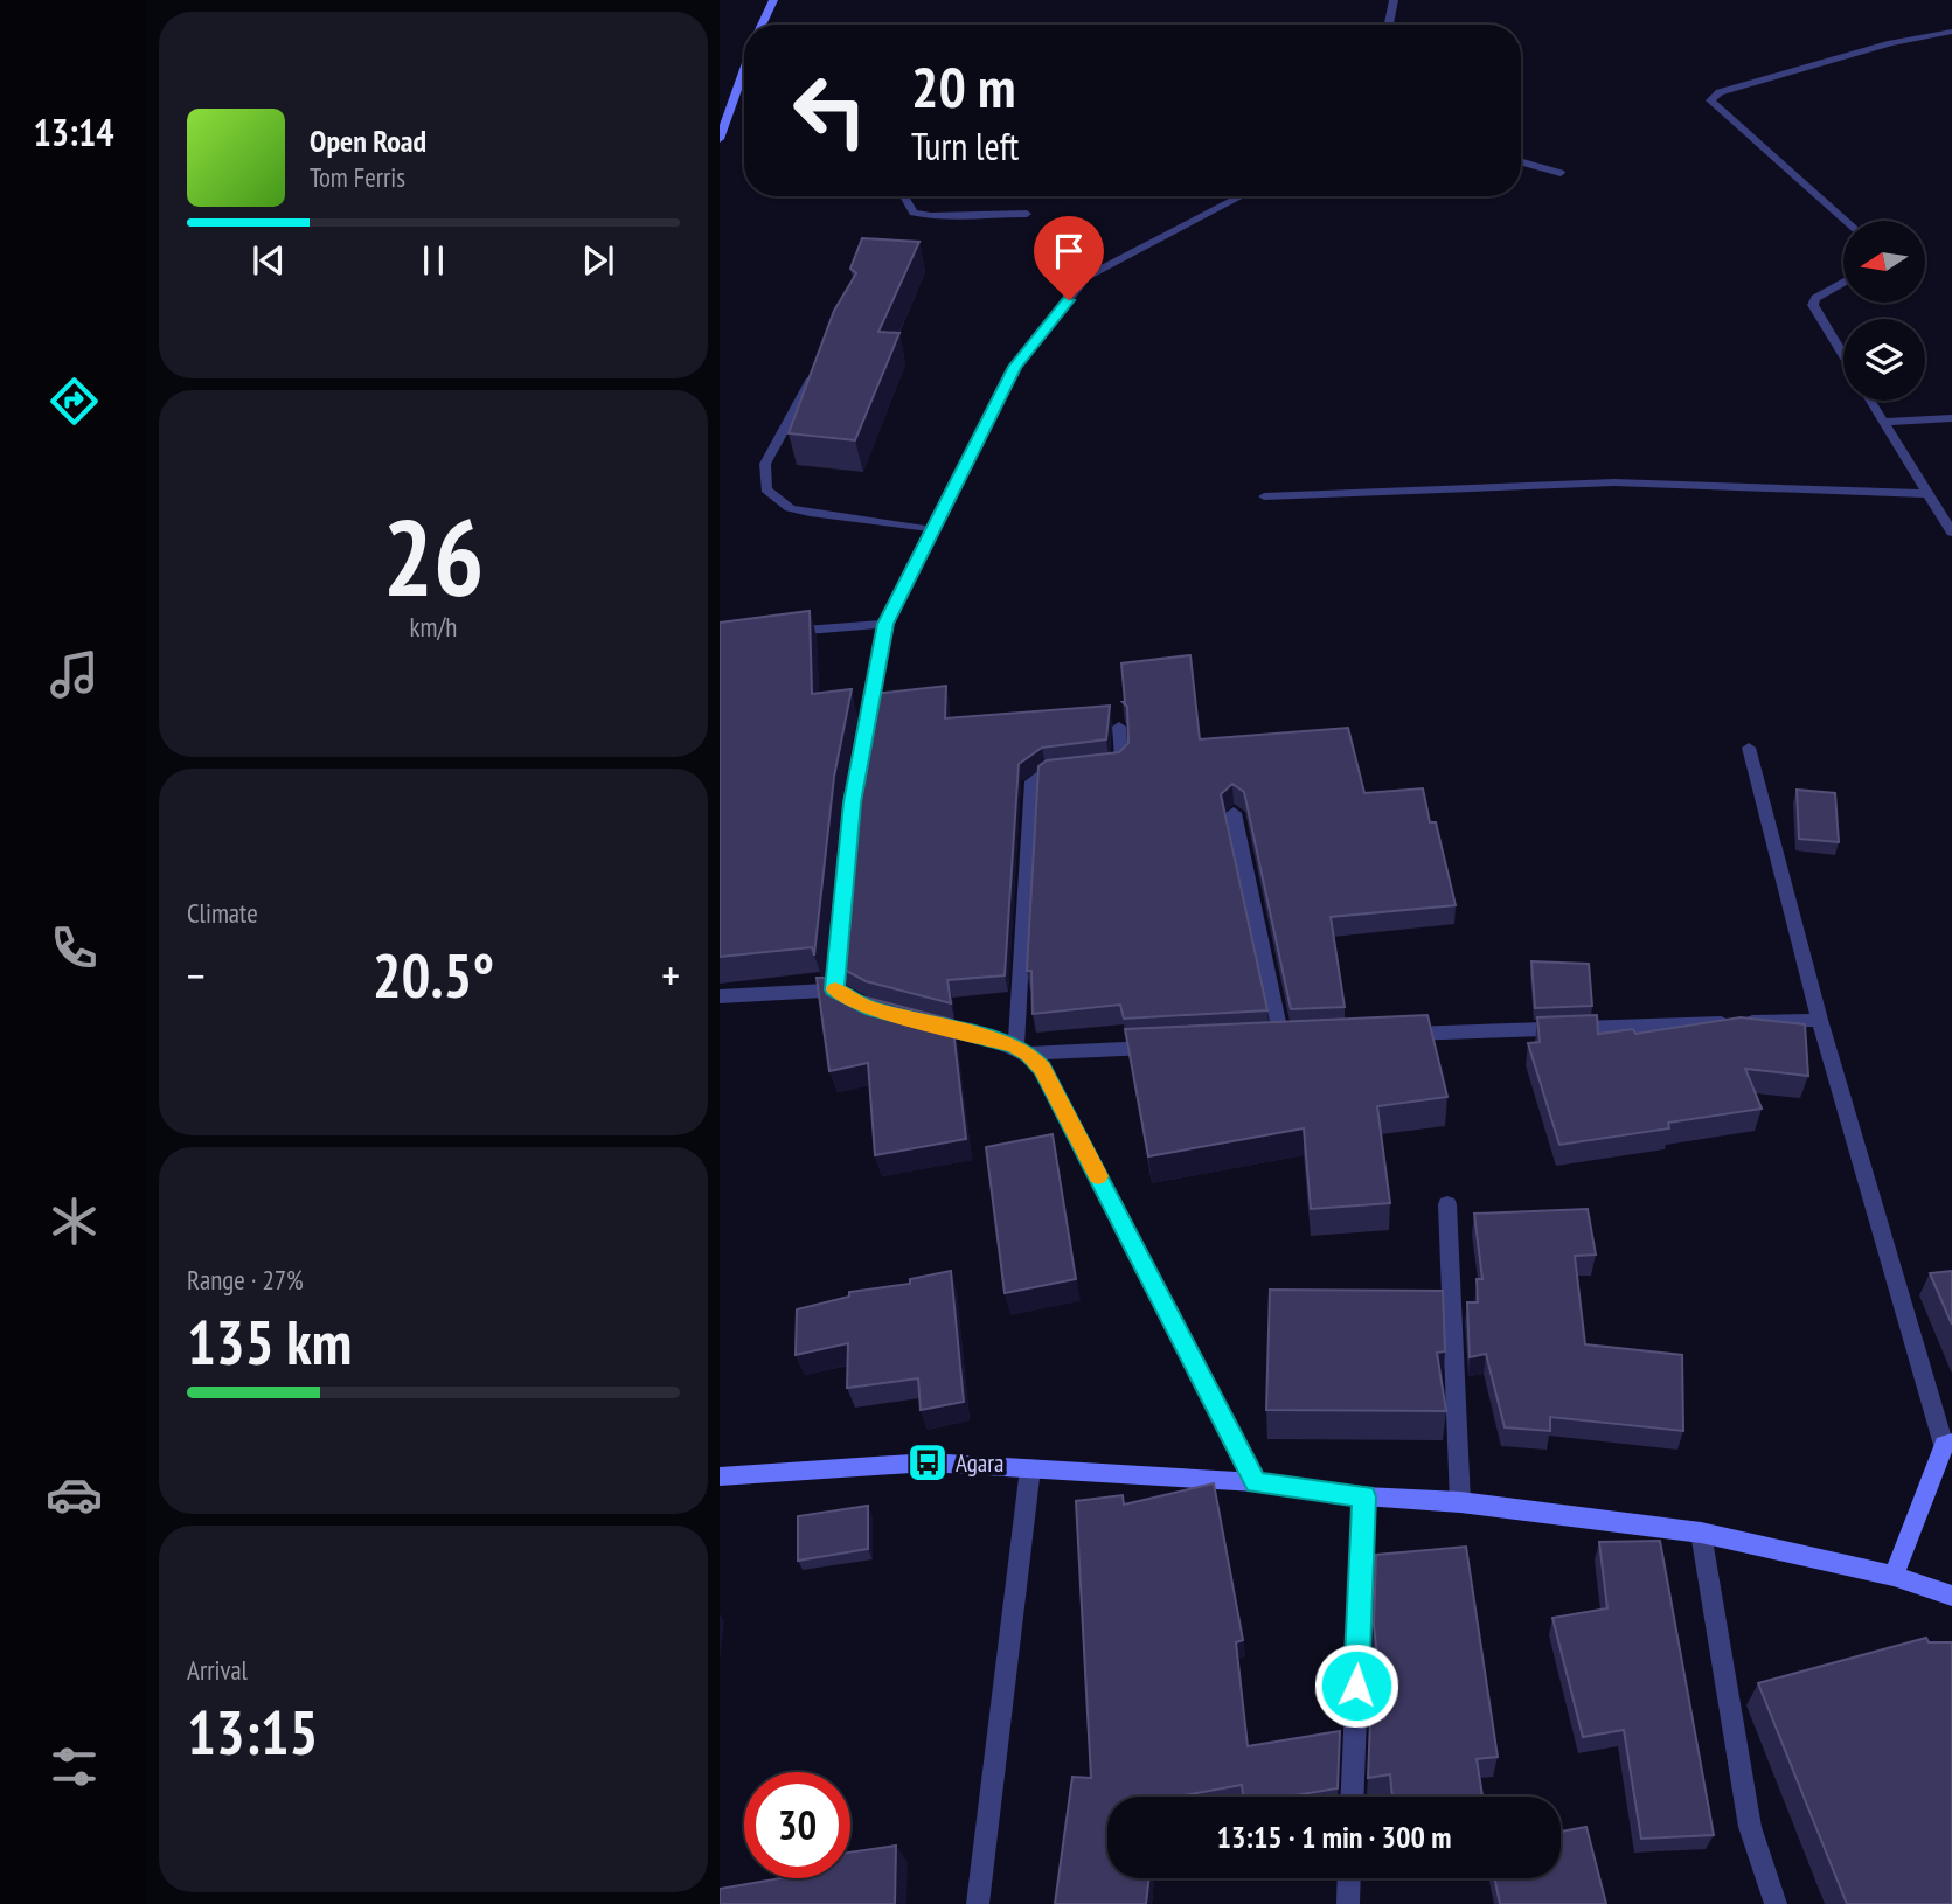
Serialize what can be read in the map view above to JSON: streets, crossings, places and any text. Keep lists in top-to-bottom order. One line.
{"places":{"bus stop":["Agara"]},"north":"left","page":{"tabs":"13:14","turn":["20 m","Turn left"],"song":["Open Road","Tom Ferris"],"tile":[["26","km/h"],"Climate",["Range · 27%","135 km"],["Arrival","13:15"]],"heat":["−","20.5°","+"],"limit":"30","trip":"13:15 · 1 min · 300 m"}}
